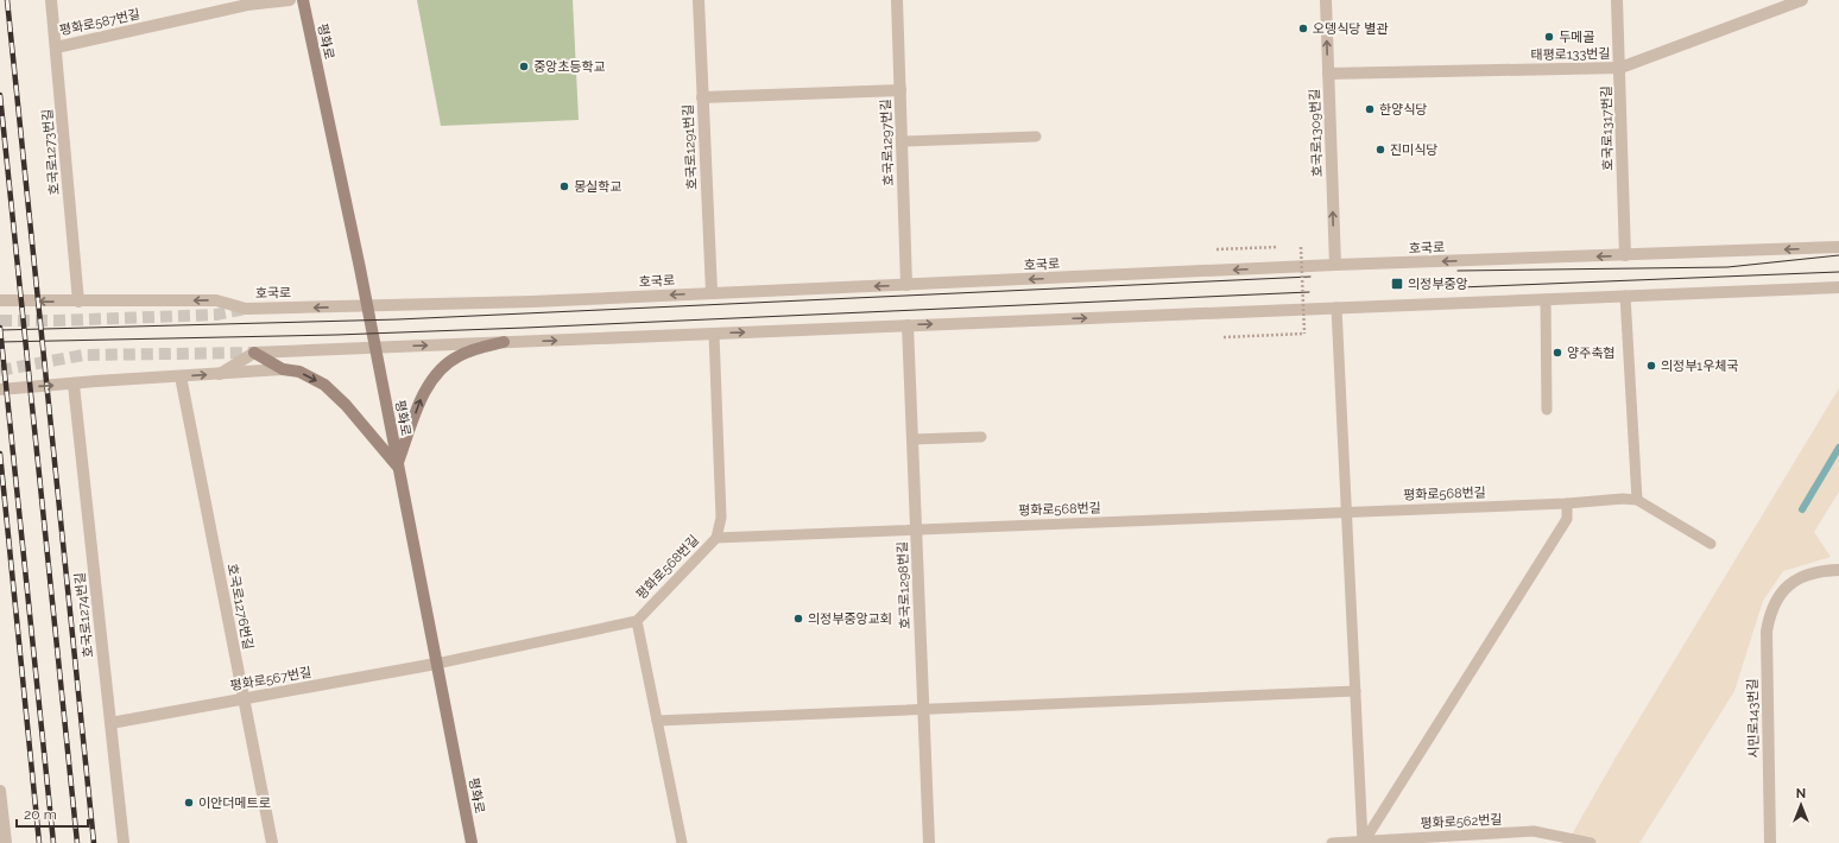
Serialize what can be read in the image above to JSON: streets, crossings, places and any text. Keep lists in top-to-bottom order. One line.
{"streets":{"main road":["평화로"],"street":["평화로587번길","태평로133번길","호국로1317번길","호국로1309번길","호국로1297번길","호국로1291번길","호국로1273번길","호국로","호국로1298번길","호국로1276번길","호국로1274번길","평화로567번길","시민로143번길"],"lane":["평화로568번길","평화로562번길"]},"crossings":[["평화로587번길","호국로1273번길"],["평화로","호국로"],["평화로","평화로567번길"],["태평로133번길","호국로1317번길"],["태평로133번길","호국로1309번길"],["호국로1317번길","호국로"],["호국로1309번길","호국로"],["호국로1297번길","호국로"],["호국로1291번길","호국로"],["호국로1273번길","호국로"],["평화로568번길","호국로1298번길"],["호국로1276번길","평화로567번길"],["호국로1274번길","평화로567번길"]],"one_way":["호국로1309번길"],"places":{"other":["오뎅식당 별관","두메골","중앙초등학교","한양식당","진미식당","몽실학교","양주축협","의정부1우체국","의정부중앙교회","이안더메트로"],"transit":["의정부중앙"]},"scale_bar":"20 m","north":"top"}
